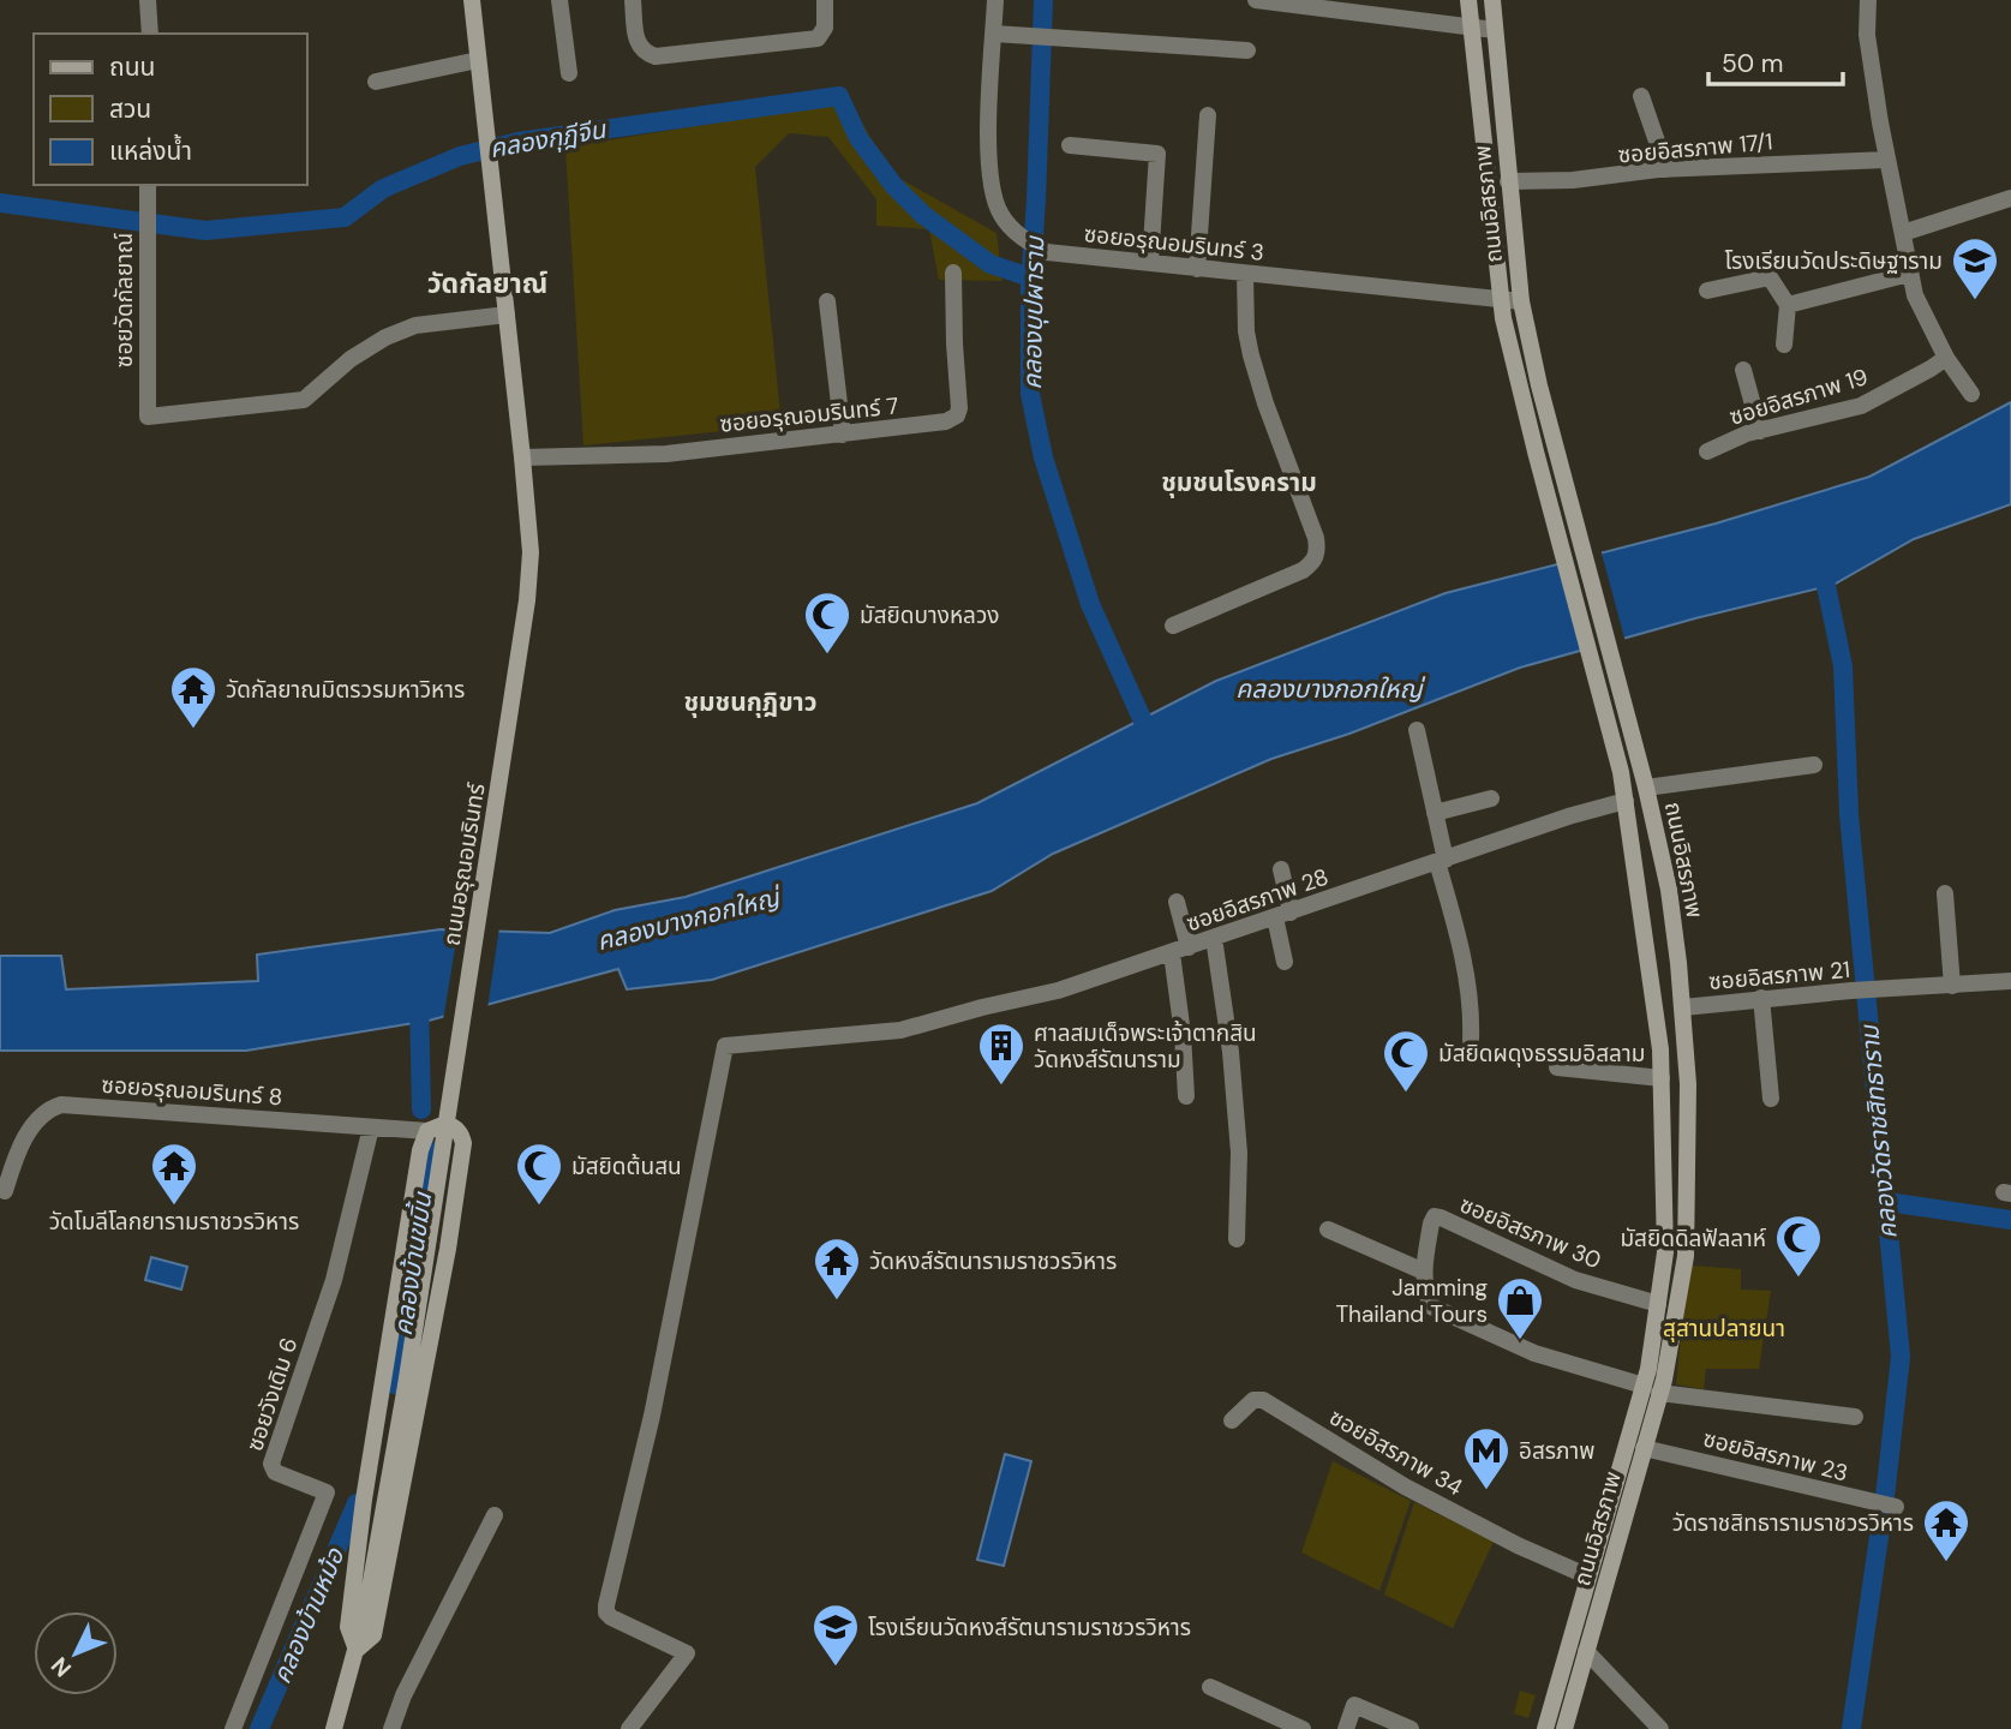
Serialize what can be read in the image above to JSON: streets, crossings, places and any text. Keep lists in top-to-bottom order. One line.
{"streets":{"main road":["ถนนอิสรภาพ","ถนนอรุณอมรินทร์"],"street":["ซอยอิสรภาพ 17/1","ซอยอรุณอมรินทร์ 3","ซอยวัดกัลยาณ์","ซอยอิสรภาพ 19","ซอยอรุณอมรินทร์ 7","ซอยอิสรภาพ 28","ซอยอิสรภาพ 21","ซอยอรุณอมรินทร์ 8","ซอยอิสรภาพ 30","ซอยวังเดิม 6","ซอยอิสรภาพ 34","ซอยอิสรภาพ 23"]},"crossings":[["ซอยอิสรภาพ 17/1","ถนนอิสรภาพ"],["ถนนอิสรภาพ","ซอยอรุณอมรินทร์ 3"],["ถนนอิสรภาพ","ซอยอิสรภาพ 21"],["ถนนอิสรภาพ","ซอยอิสรภาพ 23"],["ซอยวัดกัลยาณ์","ถนนอรุณอมรินทร์"],["ซอยอรุณอมรินทร์ 7","ถนนอรุณอมรินทร์"],["ซอยอรุณอมรินทร์ 8","ซอยวังเดิม 6"]],"districts":["วัดกัลยาณ์","ชุมชนโรงคราม","ชุมชนกุฎิขาว"],"water":["คลองกุฎีจีน","คลองบุปผาราม","คลองบางกอกใหญ่","คลองวัดราชสิทธาราม","คลองบ้านขมิ้น","คลองบ้านหม้อ"],"parks":["สุสานปลายนา"],"places":{"school or university":["โรงเรียนวัดประดิษฐาราม","โรงเรียนวัดหงส์รัตนารามราชวรวิหาร"],"mosque":["มัสยิดบางหลวง","มัสยิดผดุงธรรมอิสลาม","มัสยิดต้นสน","มัสยิดดิลฟัลลาห์"],"temple":["วัดกัลยาณมิตรวรมหาวิหาร","วัดโมลีโลกยารามราชวรวิหาร","วัดหงส์รัตนารามราชวรวิหาร","วัดราชสิทธารามราชวรวิหาร"],"building":["ศาลสมเด็จพระเจ้าตากสิน วัดหงส์รัตนาราม"],"shop":["Jamming Thailand Tours"],"metro station":["อิสรภาพ"]},"legend":["ถนน","สวน","แหล่งน้ำ"],"scale_bar":"50 m","north":"bottom left"}
